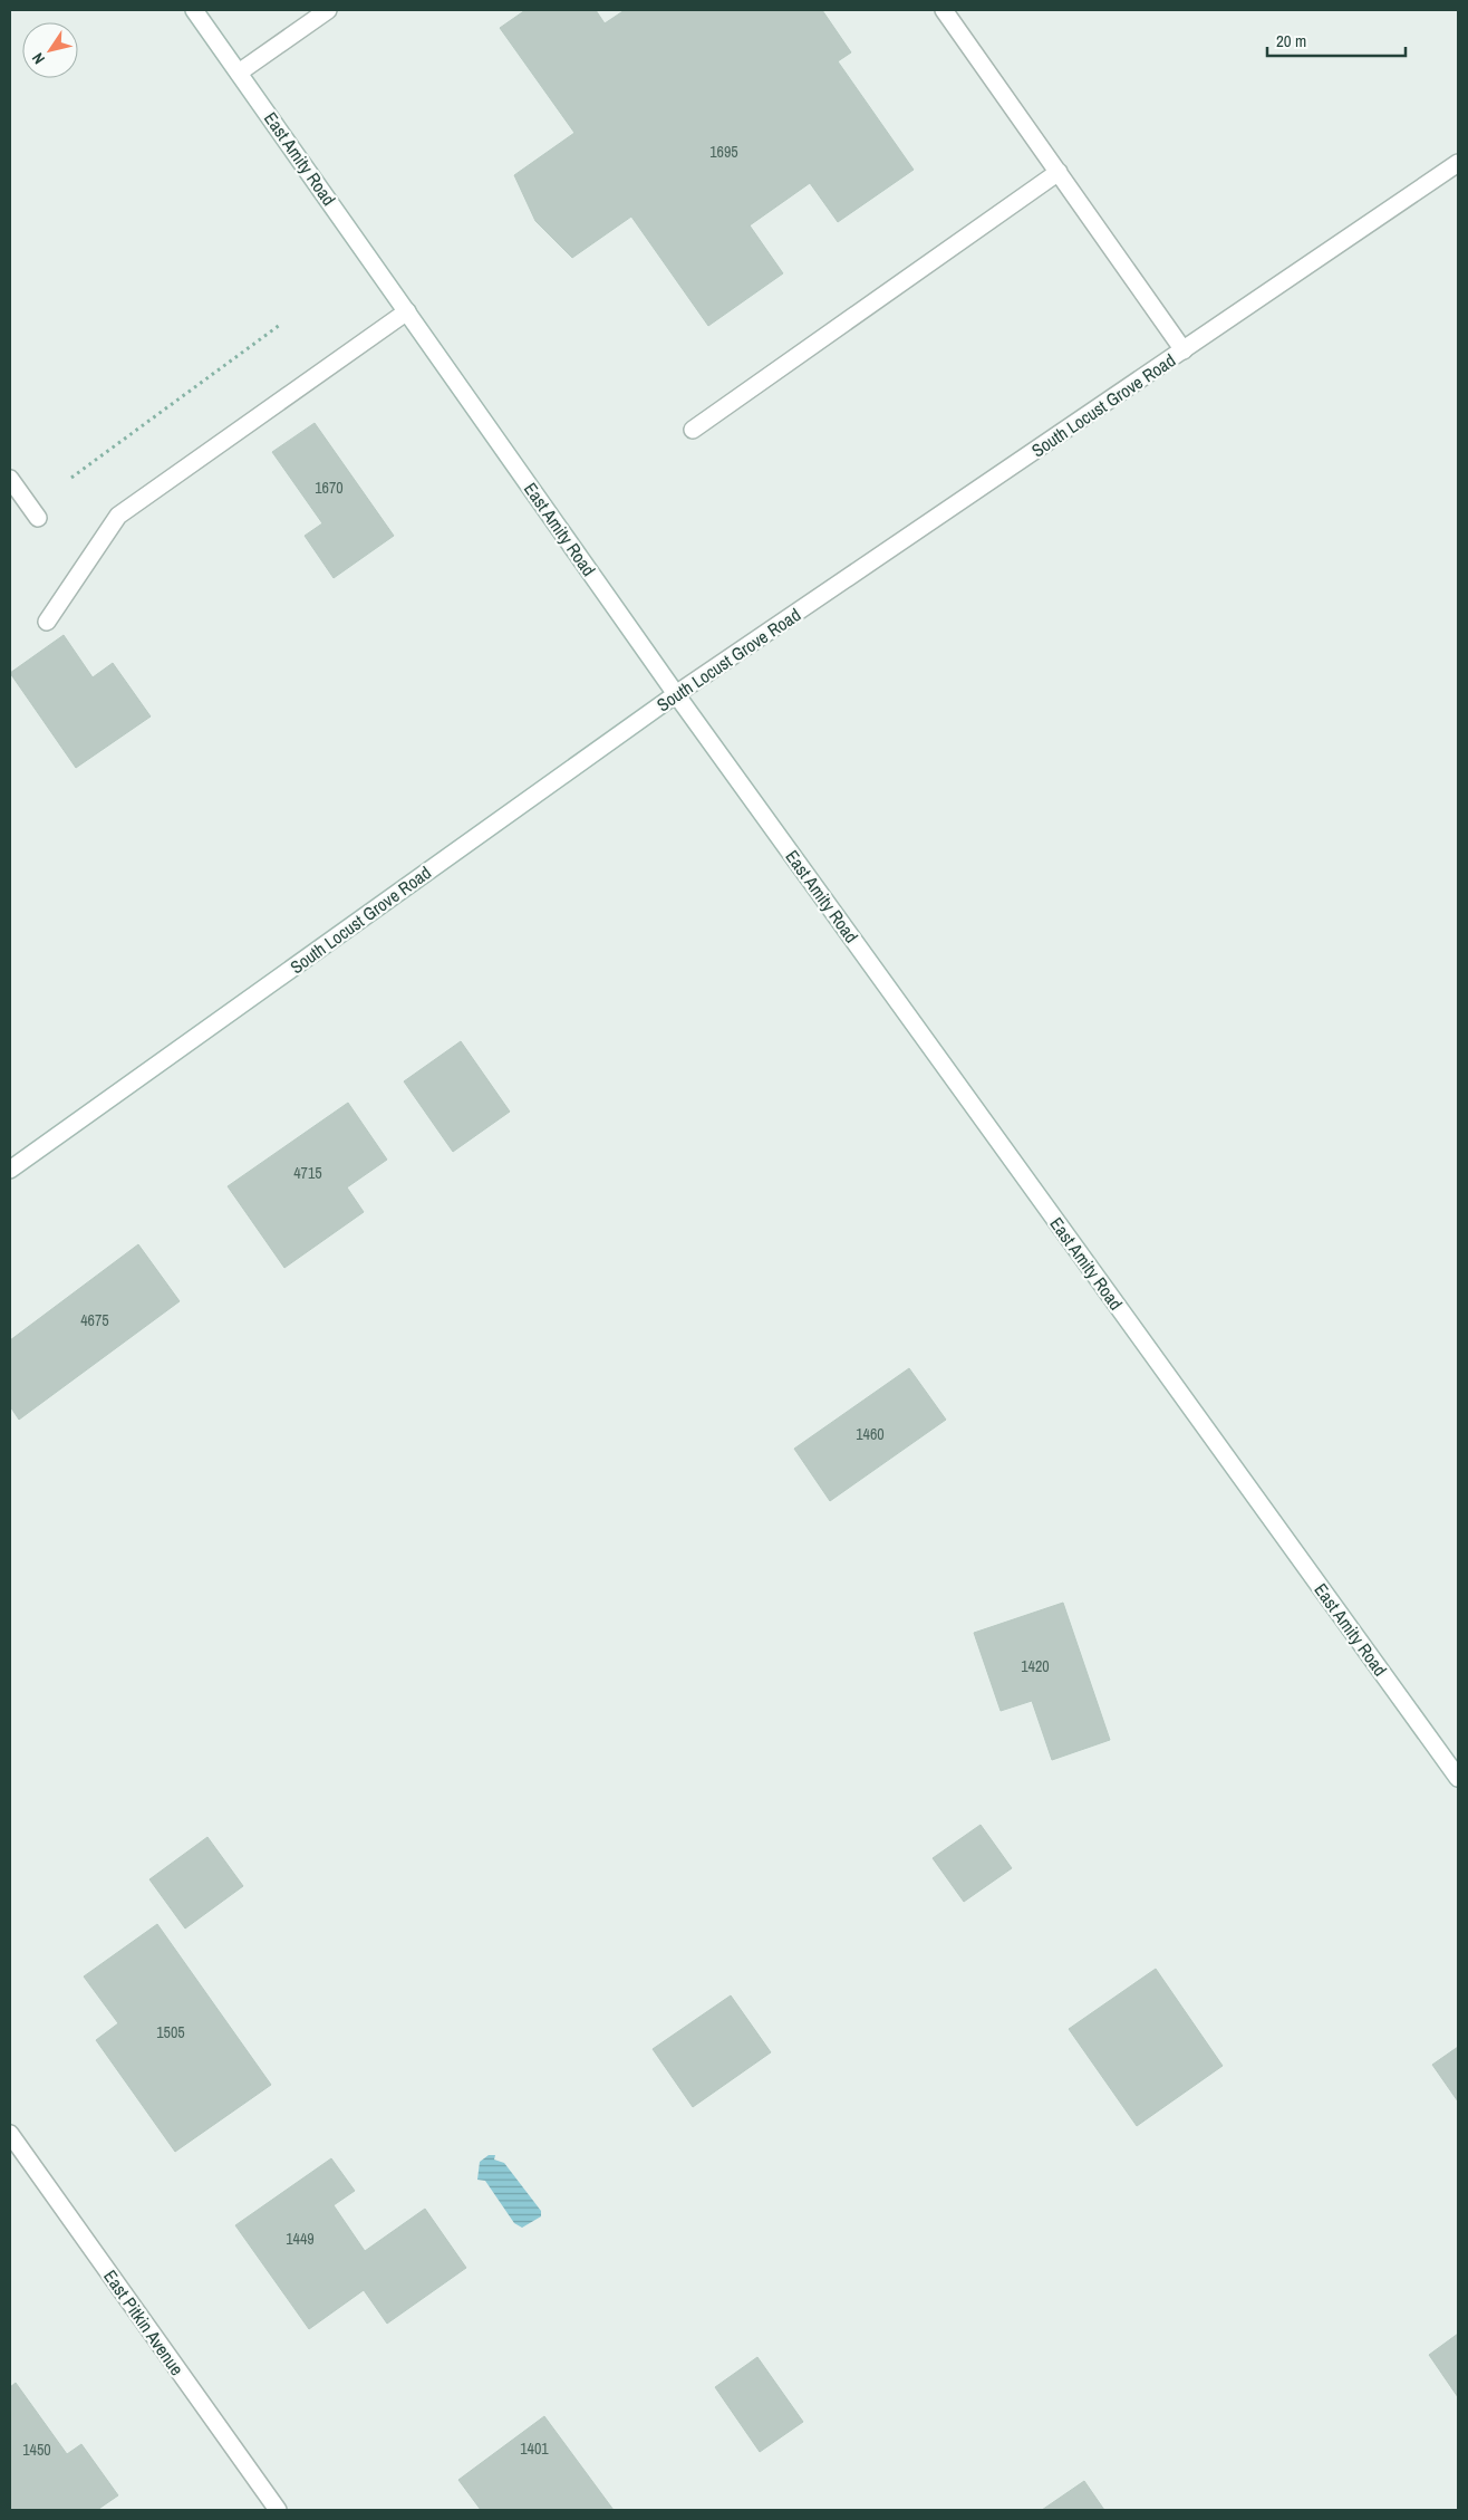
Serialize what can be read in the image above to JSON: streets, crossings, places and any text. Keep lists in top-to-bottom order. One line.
{"streets":{"main road":["East Amity Road","South Locust Grove Road","East Pitkin Avenue"]},"crossings":[["East Amity Road","South Locust Grove Road"]],"house_numbers":["1695","1670","4715","4675","1460","1420","1505","1449","1401","1450"],"scale_bar":"20 m","north":"bottom left"}
